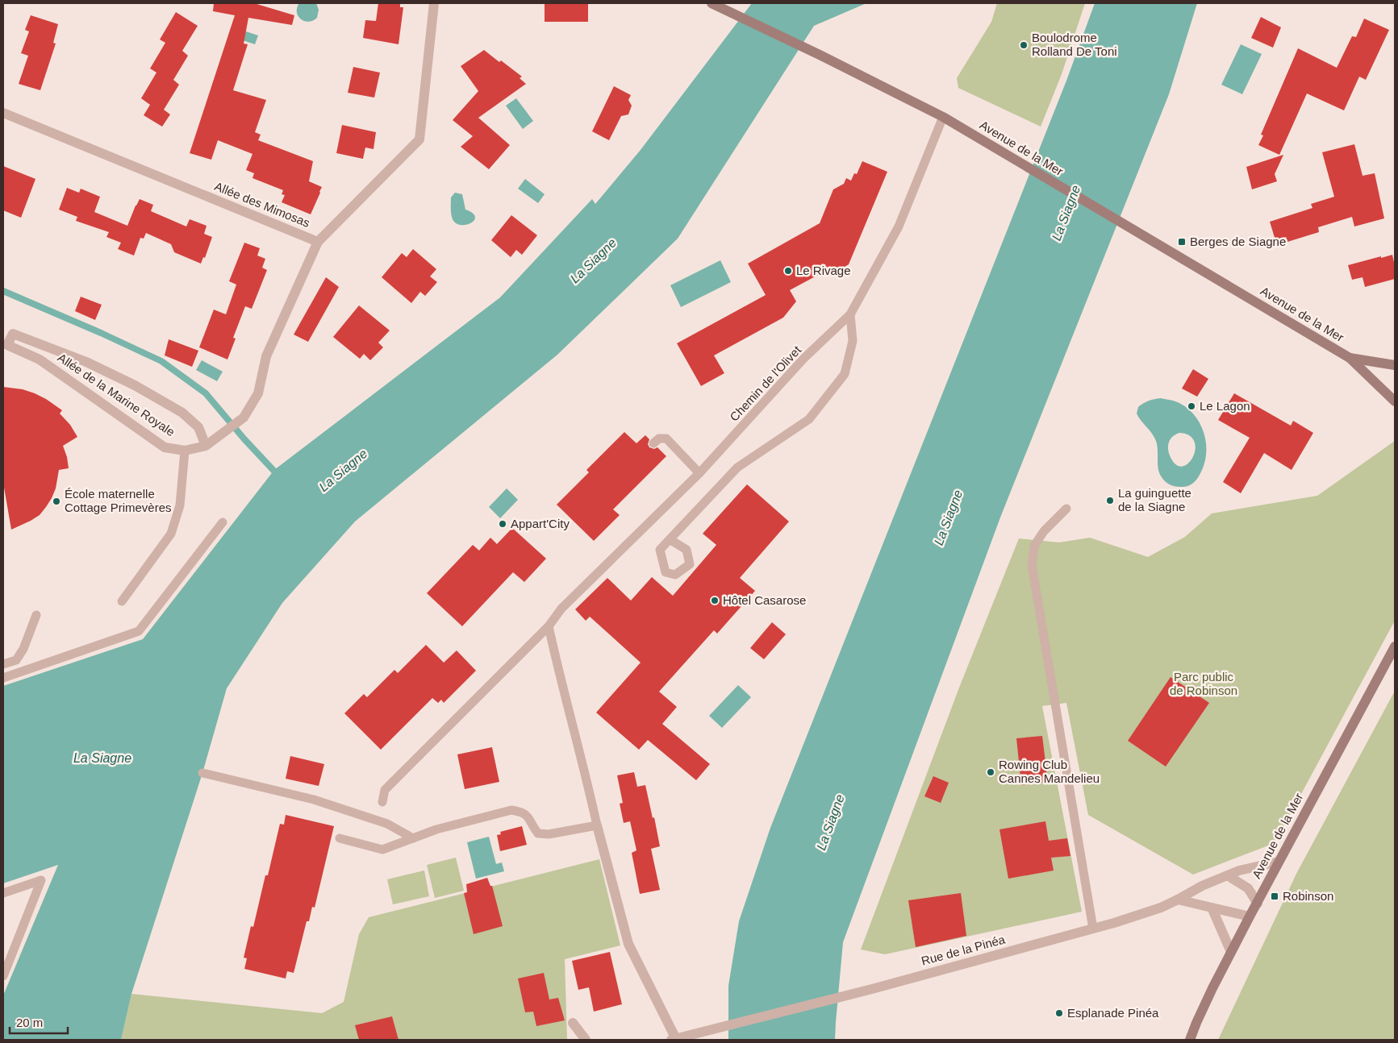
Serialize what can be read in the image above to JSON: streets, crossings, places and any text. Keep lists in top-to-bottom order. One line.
{"streets":{"main road":["Avenue de la Mer"],"street":["Allée des Mimosas","Allée de la Marine Royale","Rue de la Pinéa"],"lane":["Chemin de l'Olivet"]},"crossings":[["Avenue de la Mer","Chemin de l'Olivet"],["Avenue de la Mer","Rue de la Pinéa"],["Allée des Mimosas","Allée de la Marine Royale"]],"water":["La Siagne"],"parks":["Parc public de Robinson"],"places":{"other":["Boulodrome Rolland De Toni","Le Rivage","Le Lagon","La guinguette de la Siagne","École maternelle Cottage Primevères","Appart'City","Hôtel Casarose","Rowing Club Cannes Mandelieu","Esplanade Pinéa"],"transit":["Berges de Siagne","Robinson"]},"scale_bar":"20 m"}
